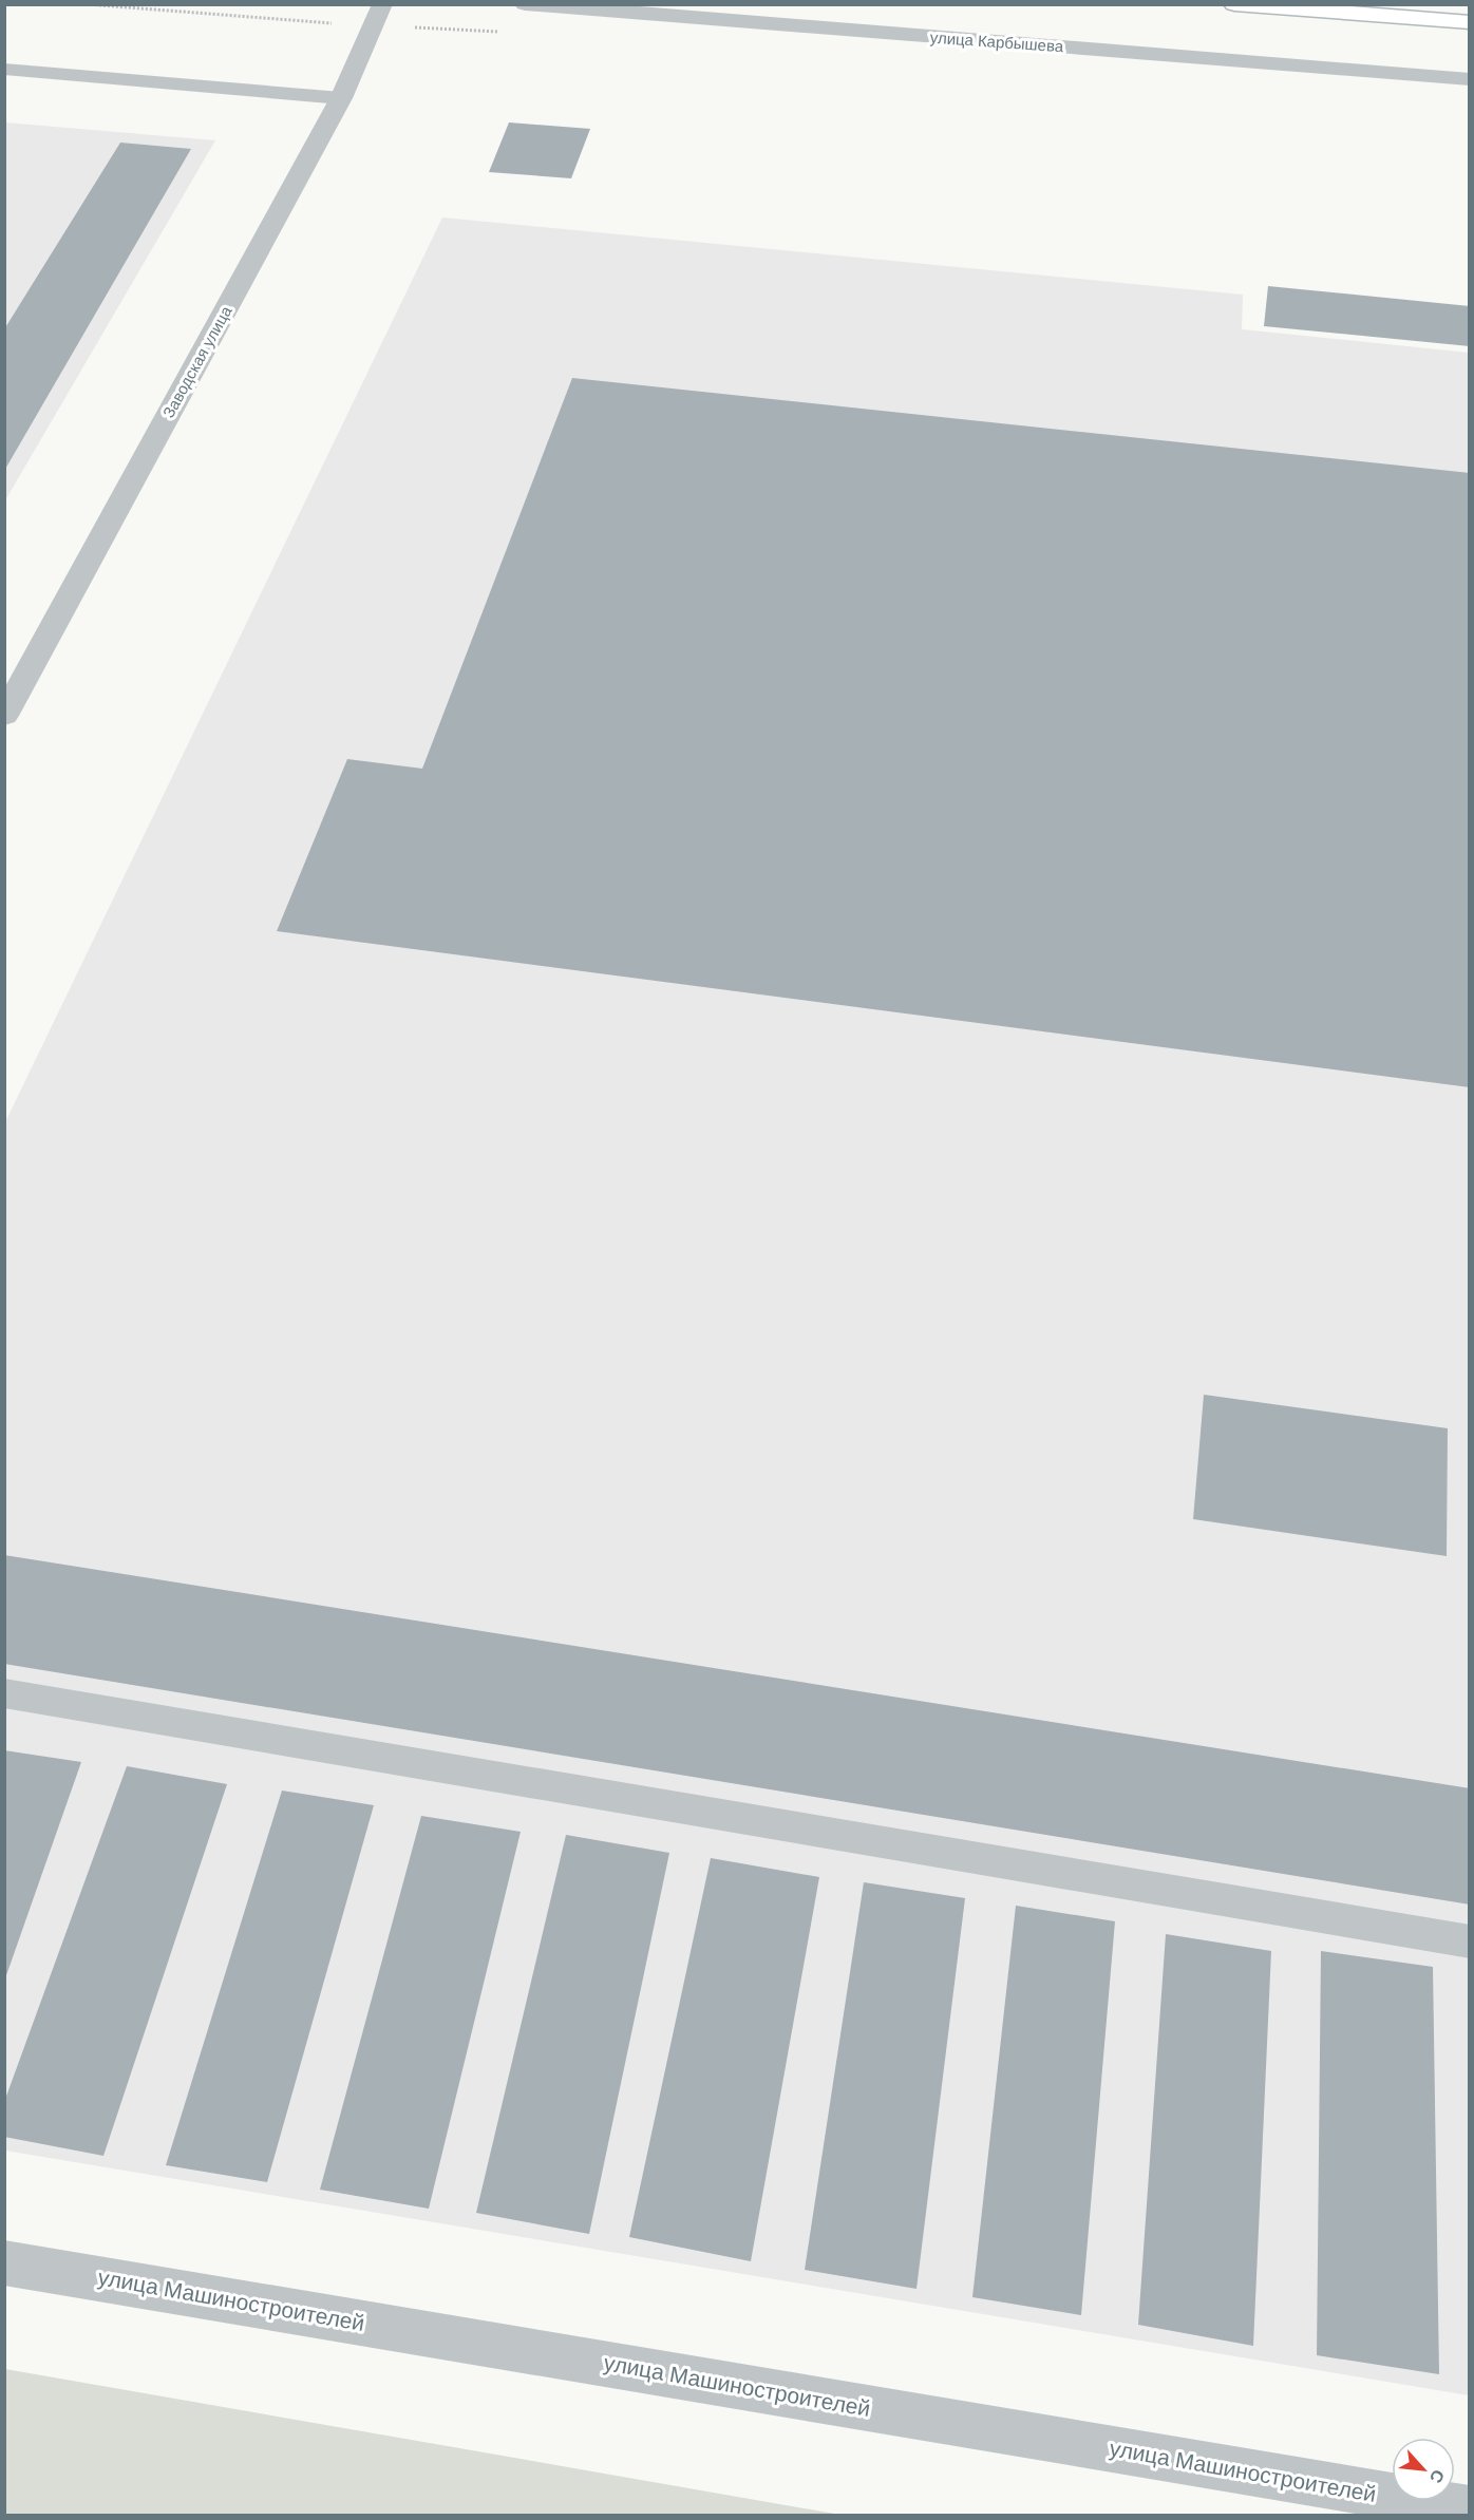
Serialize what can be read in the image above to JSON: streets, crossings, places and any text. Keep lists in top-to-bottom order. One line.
{"streets":{"street":["улица Карбышева","Заводская улица","улица Машиностроителей"]},"north":"bottom right"}
